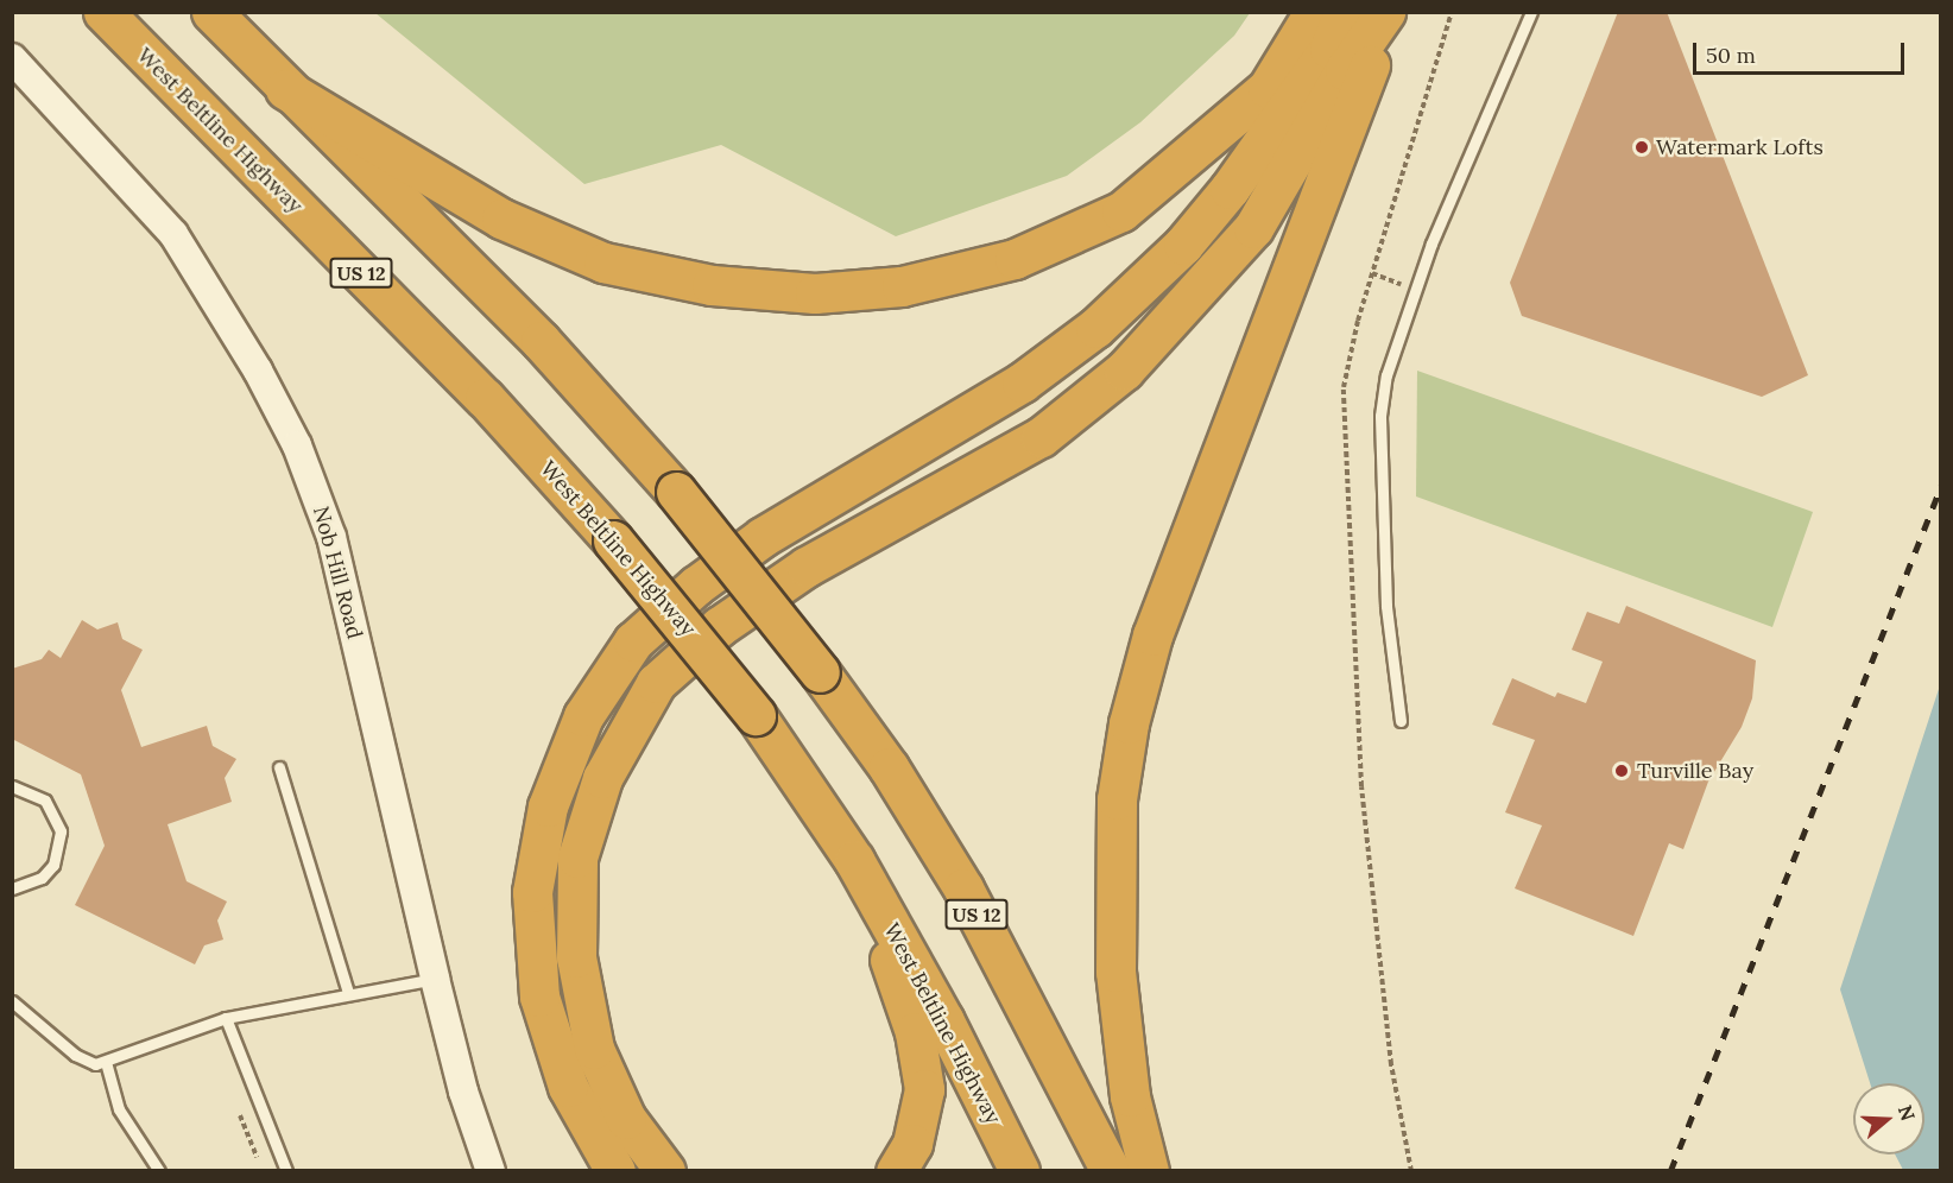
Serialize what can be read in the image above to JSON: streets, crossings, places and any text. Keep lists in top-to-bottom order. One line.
{"streets":{"highway":["West Beltline Highway","US 12"],"street":["Nob Hill Road"]},"places":["Watermark Lofts","Turville Bay"],"scale_bar":"50 m","north":"right"}
